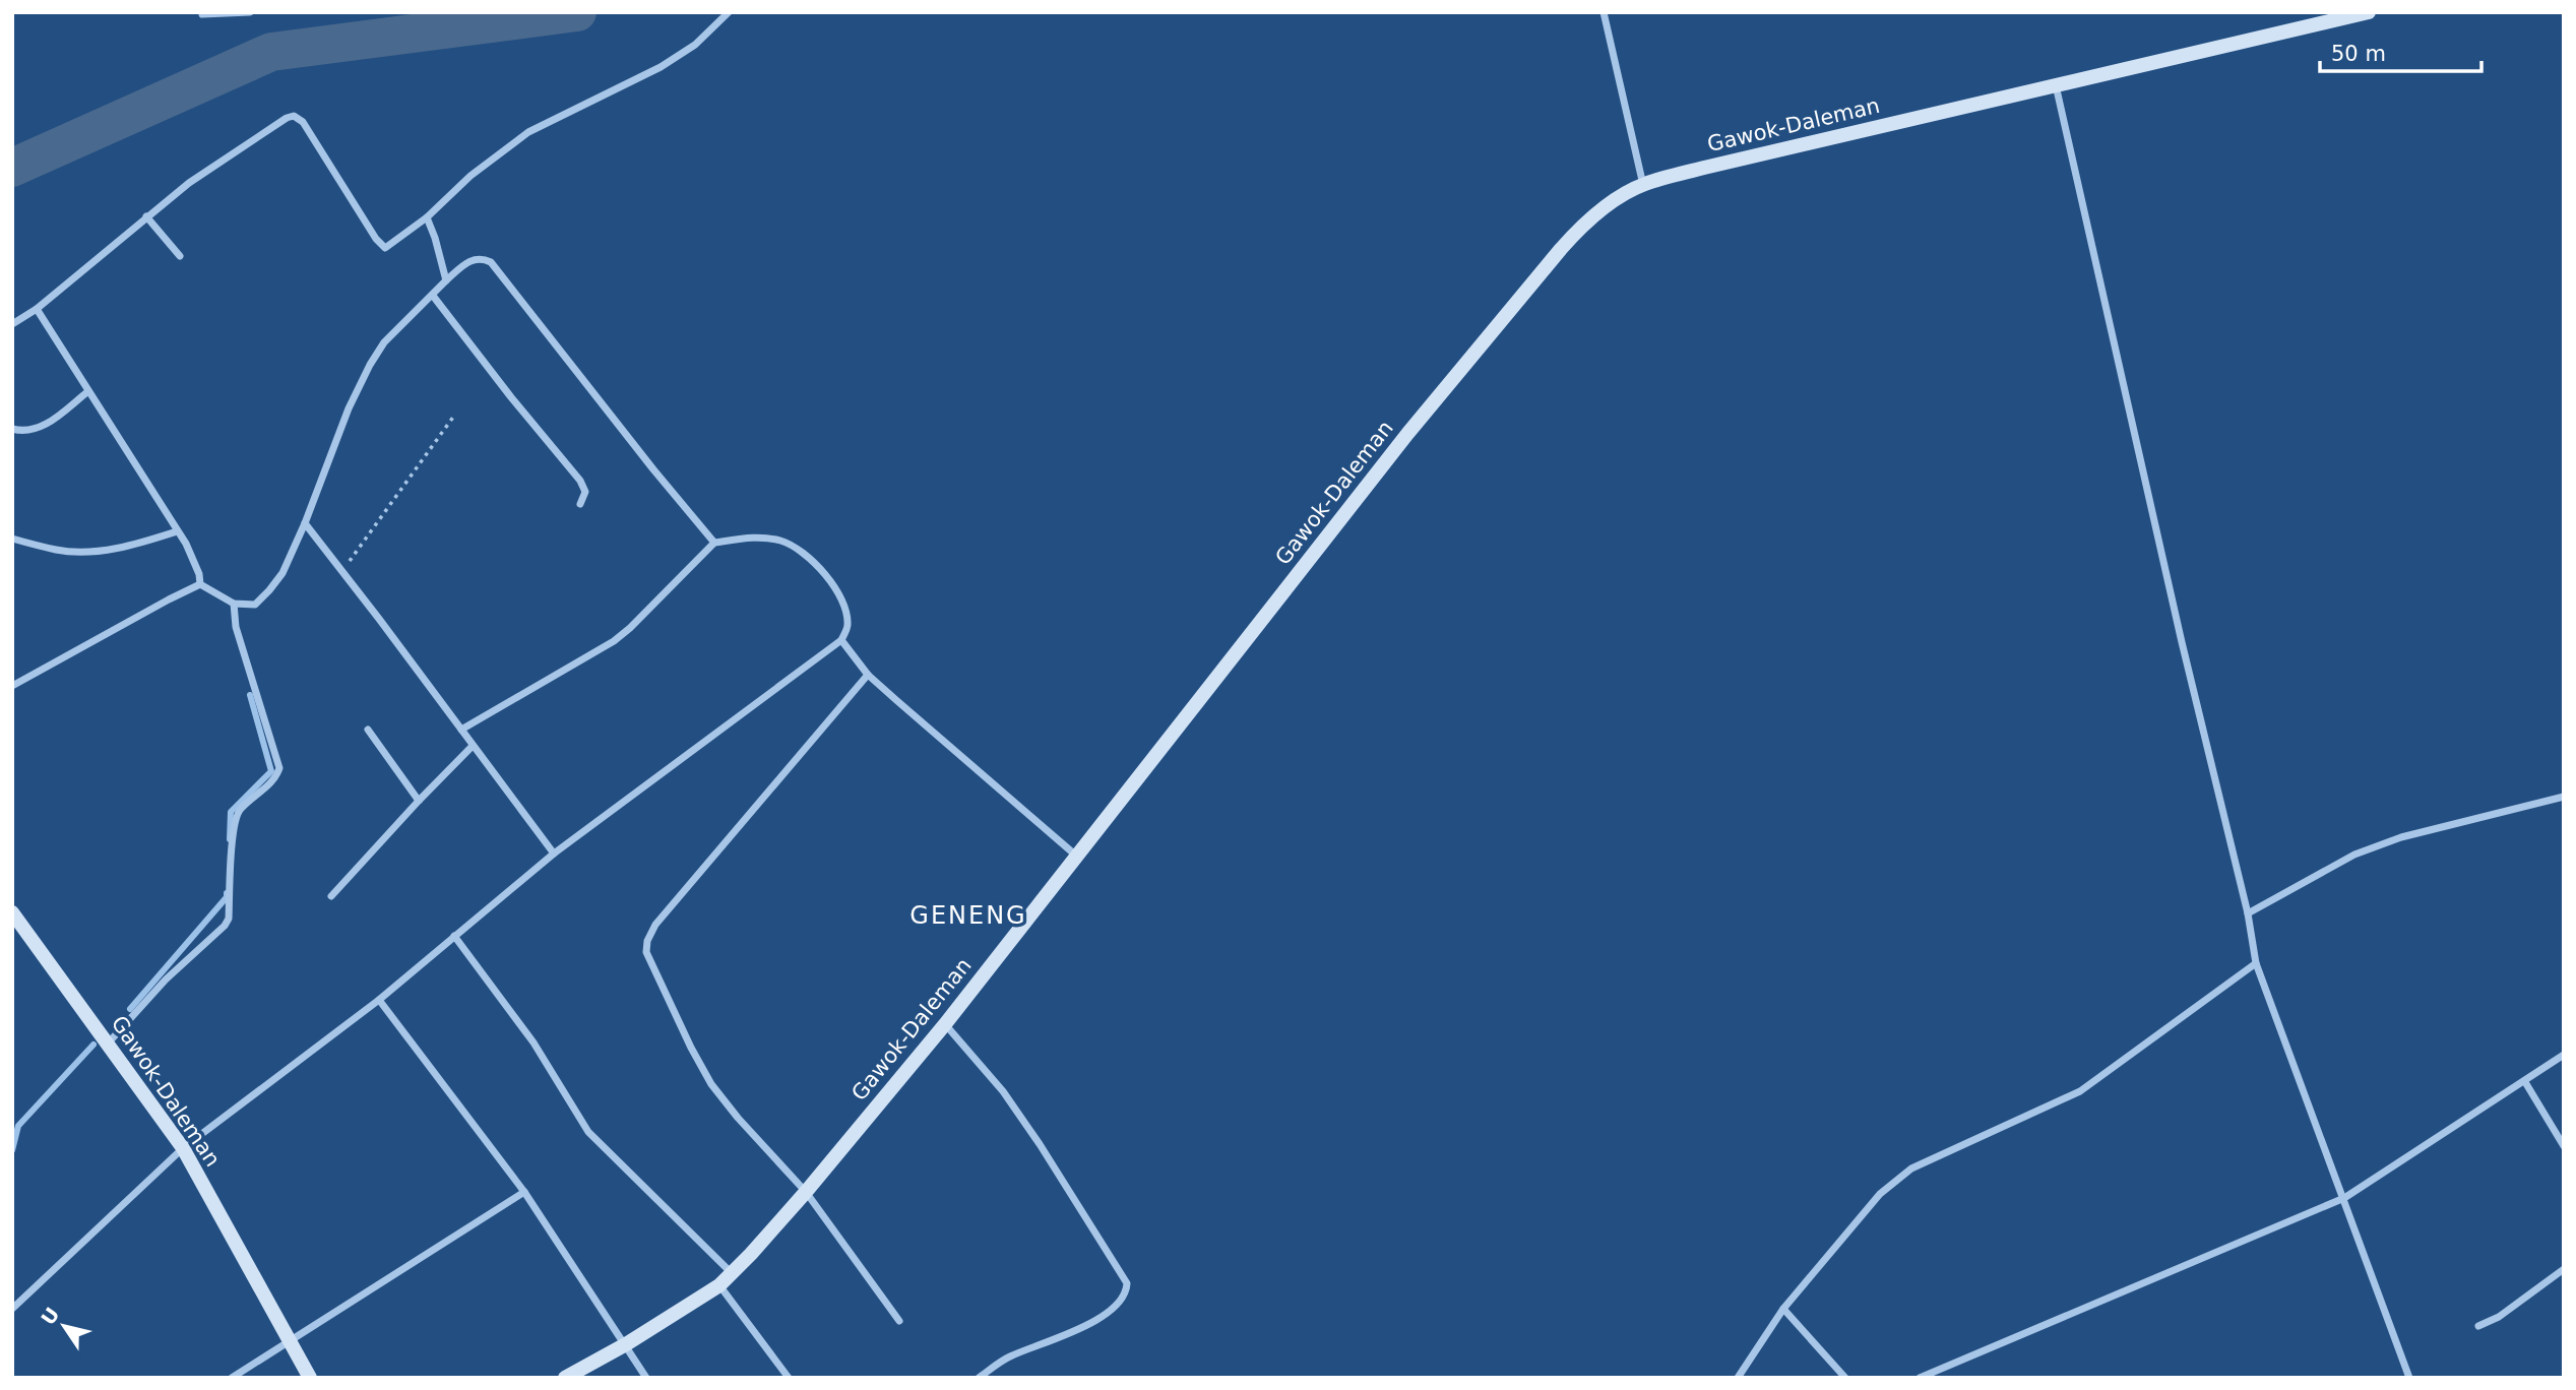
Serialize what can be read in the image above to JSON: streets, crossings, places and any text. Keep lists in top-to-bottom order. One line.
{"streets":{"street":["Gawok-Daleman"]},"districts":["GENENG"],"scale_bar":"50 m","north":"top left"}
